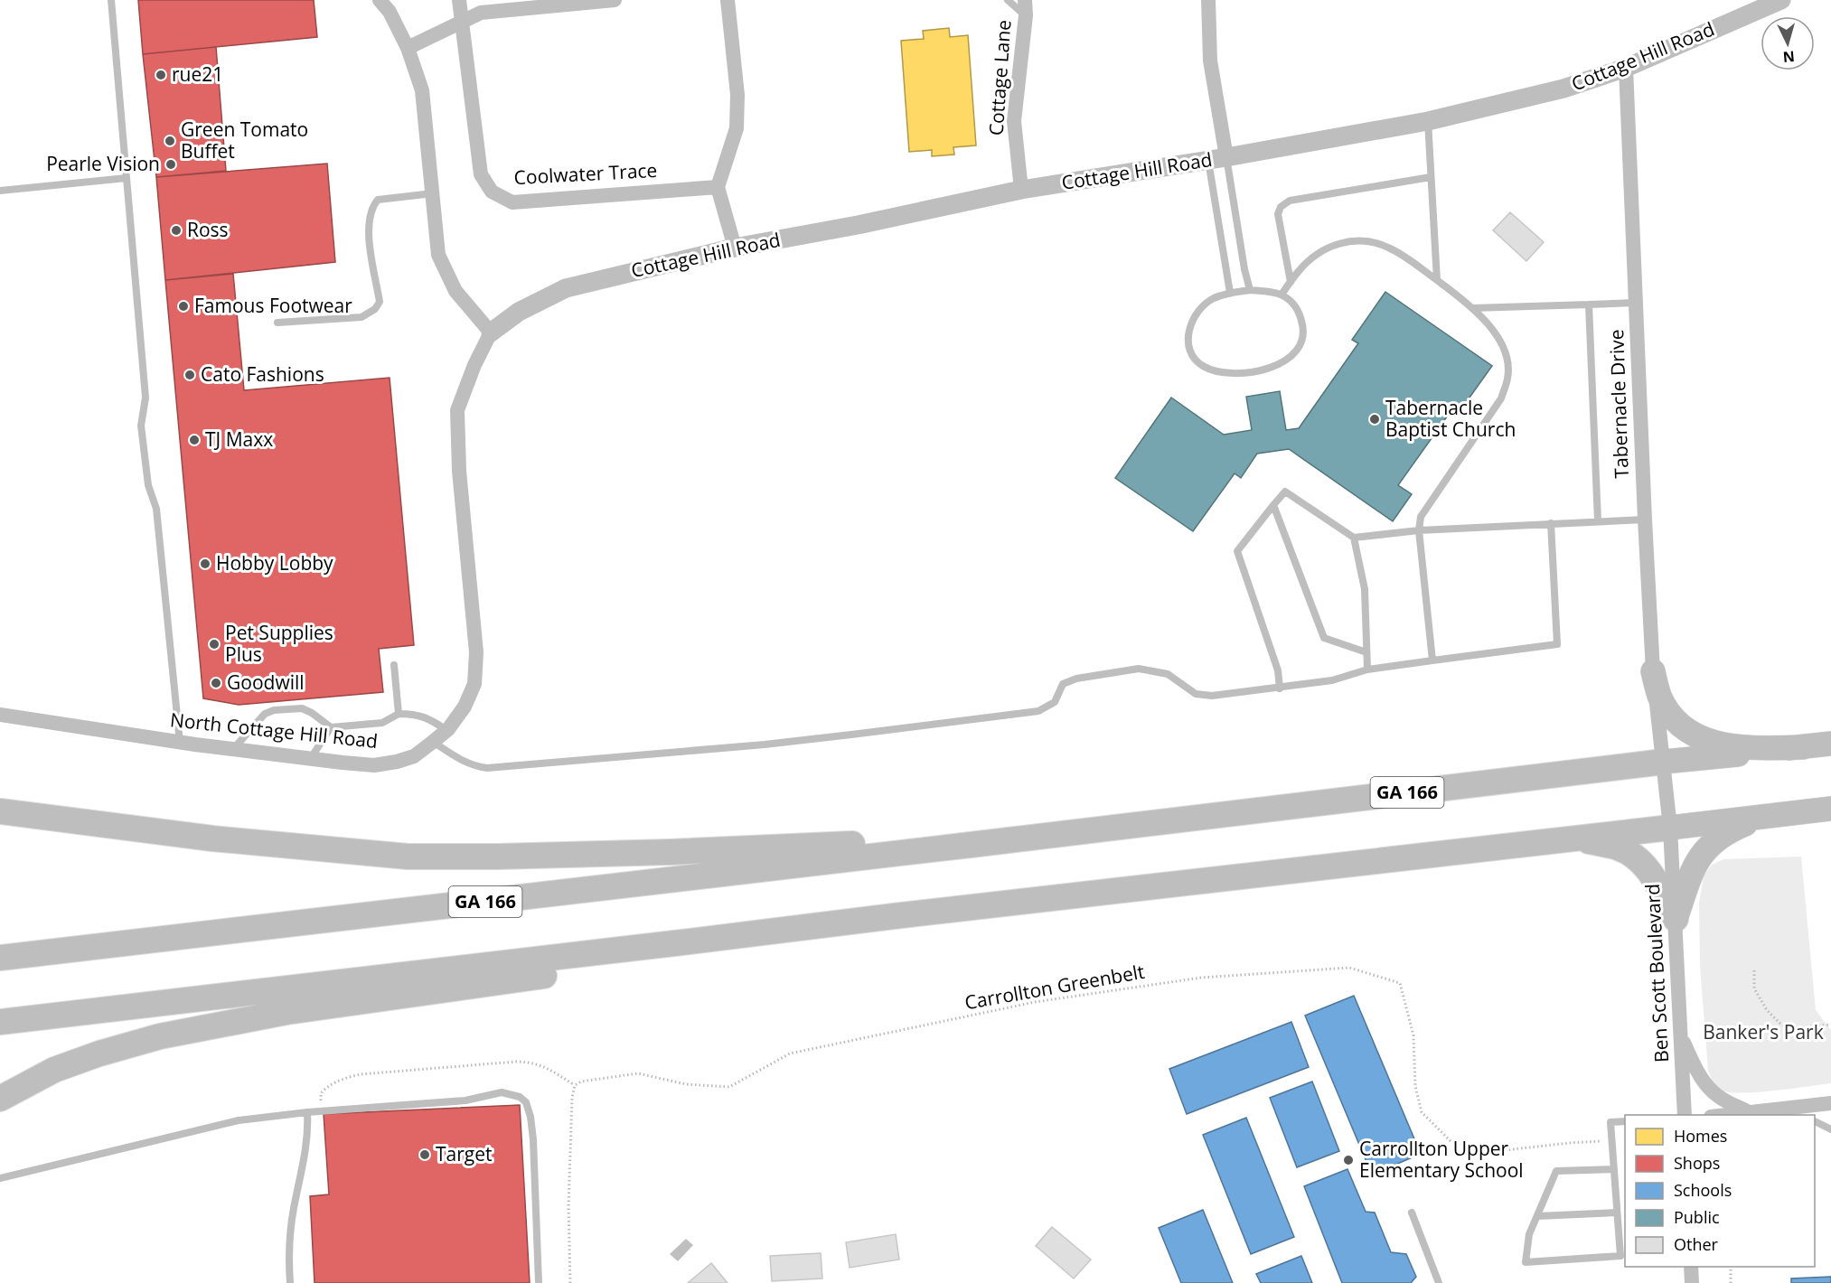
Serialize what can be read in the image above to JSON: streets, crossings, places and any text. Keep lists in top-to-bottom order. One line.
{"streets":{"highway":["GA 166"],"street":["Cottage Hill Road","Cottage Lane","Coolwater Trace","Tabernacle Drive","North Cottage Hill Road","Ben Scott Boulevard"],"path":["Carrollton Greenbelt"]},"crossings":[["Cottage Hill Road","Cottage Lane"],["Cottage Hill Road","Tabernacle Drive"],["Cottage Hill Road","North Cottage Hill Road"],["Tabernacle Drive","GA 166"],["Tabernacle Drive","Ben Scott Boulevard"],["GA 166","Ben Scott Boulevard"]],"parks":["Banker's Park"],"places":["rue21","Green Tomato Buffet","Pearle Vision","Ross","Famous Footwear","Cato Fashions","Tabernacle Baptist Church","TJ Maxx","Hobby Lobby","Pet Supplies Plus","Goodwill","Target","Carrollton Upper Elementary School"],"legend":["Homes","Shops","Schools","Public","Other"],"north":"bottom"}
